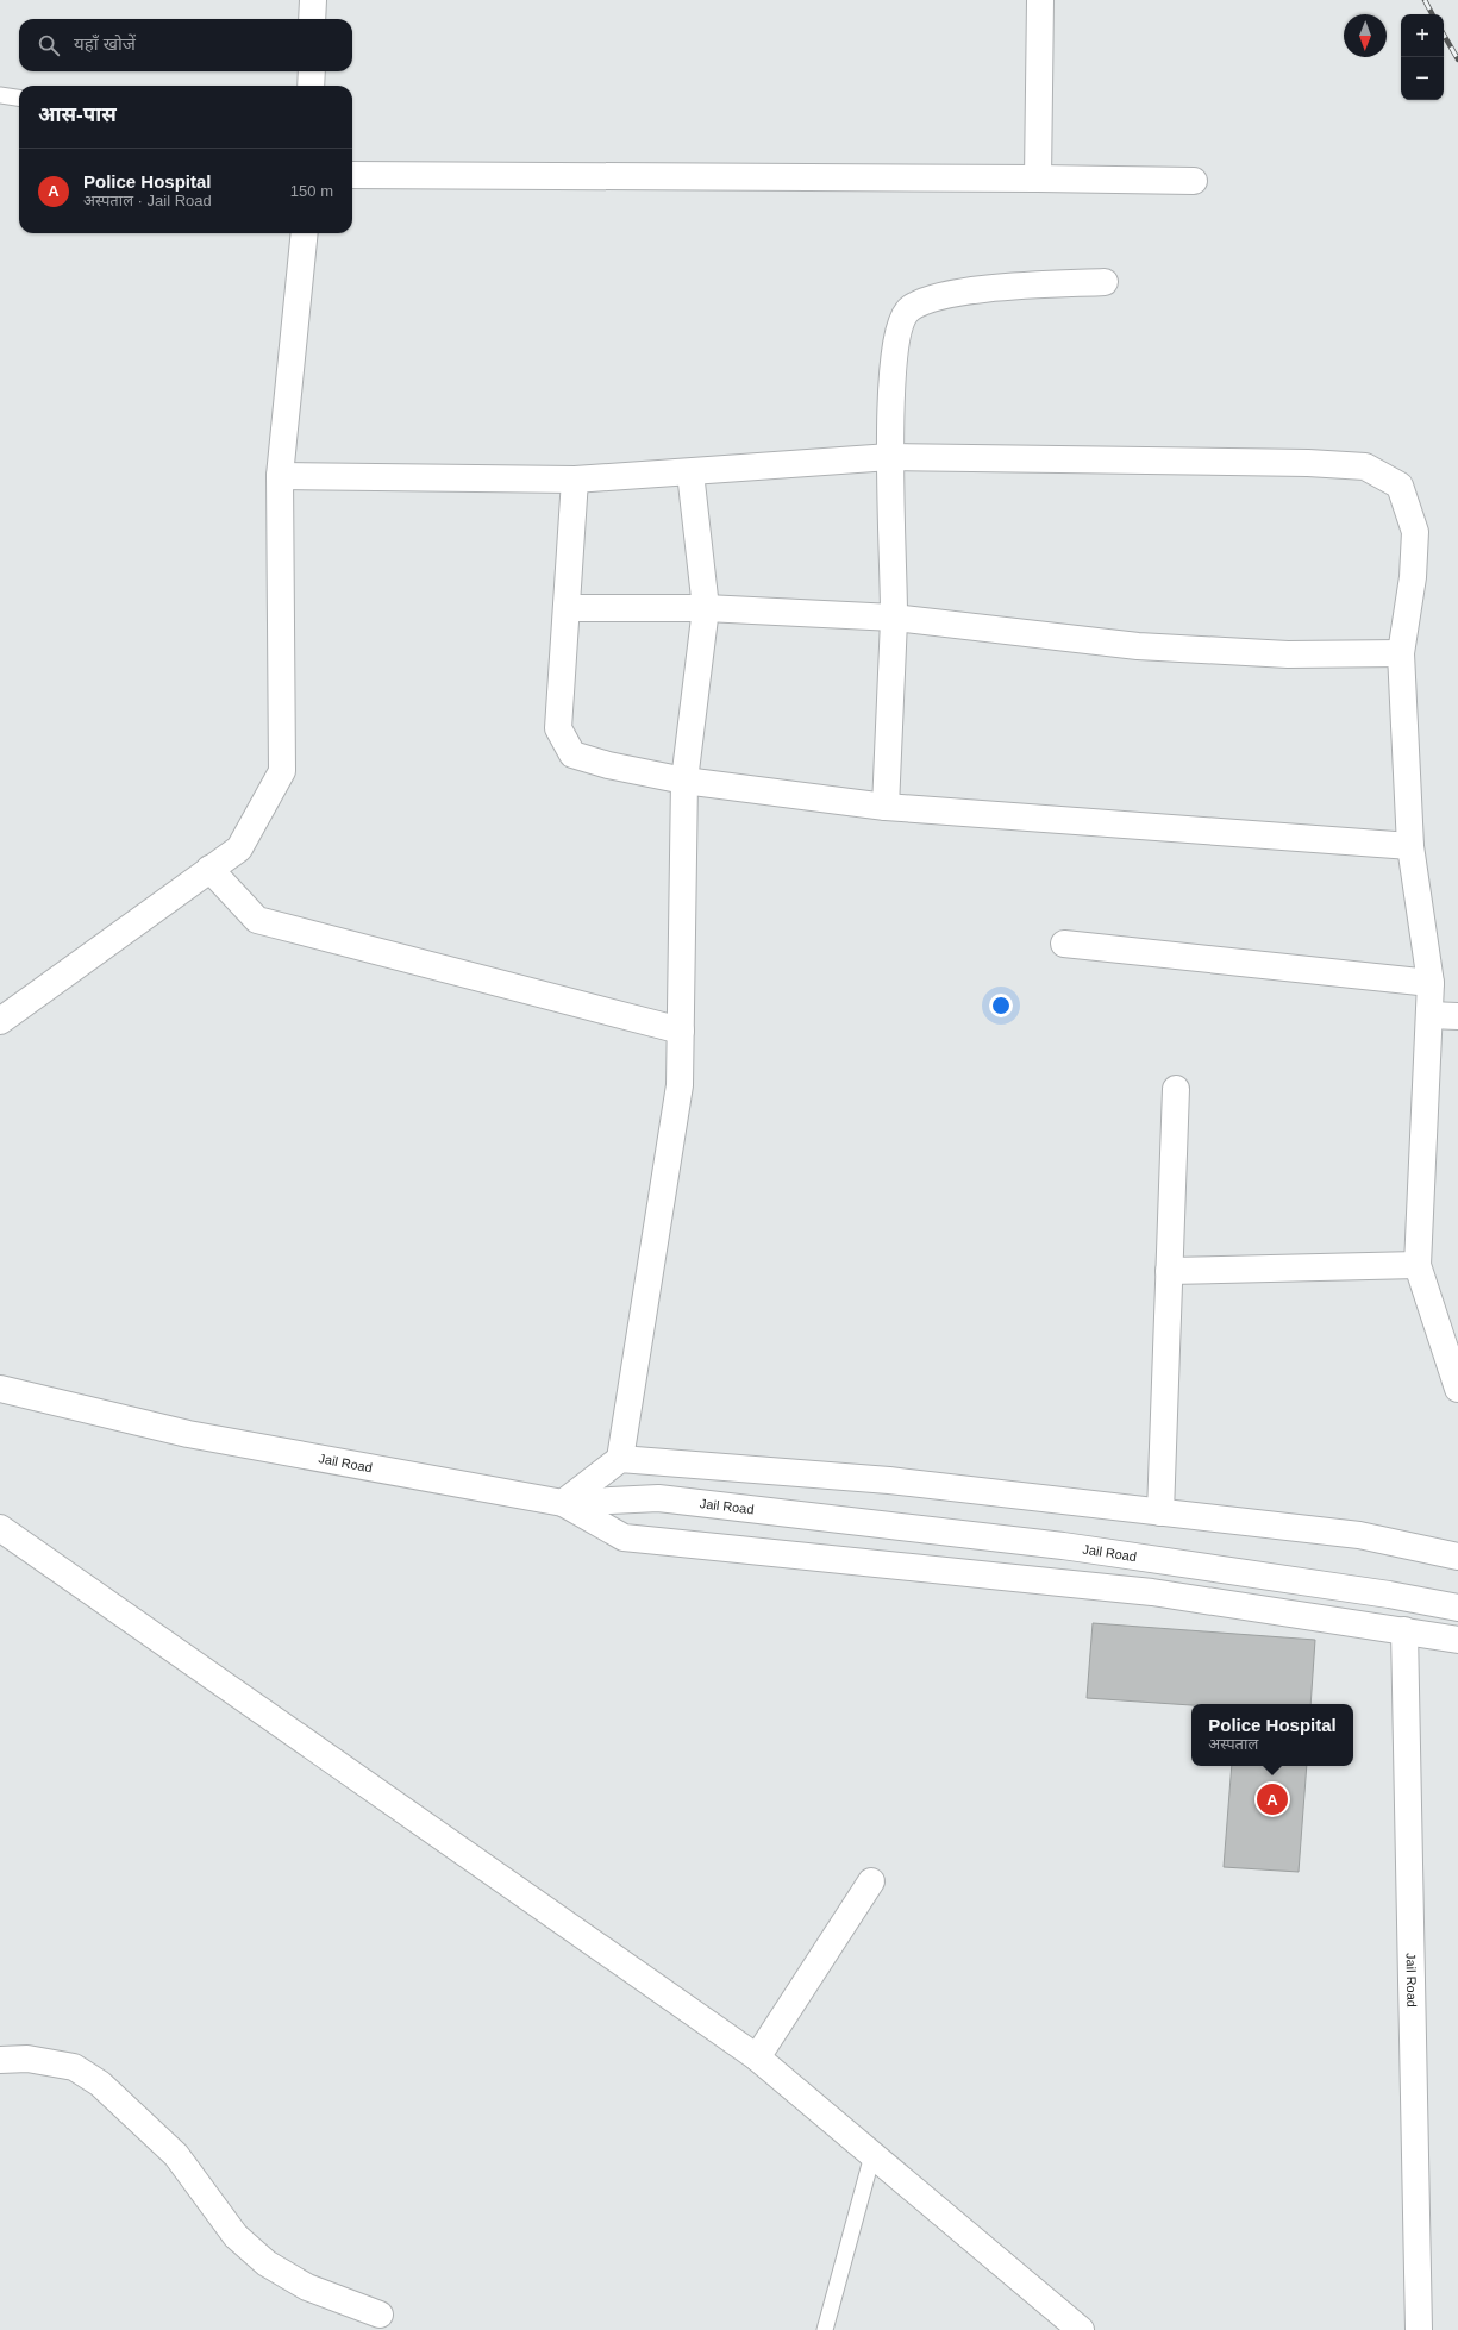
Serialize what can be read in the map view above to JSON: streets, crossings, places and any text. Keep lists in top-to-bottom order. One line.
{"streets":{"street":["Jail Road"]},"north":"bottom","page":{"map_buttons":["+","−"],"search":"यहाँ खोजें","heading":"आस-पास","list":[{"mark":"A","name":"Police Hospital","note":"अस्पताल · Jail Road","value":"150 m"}],"popup":["Police Hospital","अस्पताल"],"pins":"A"}}
